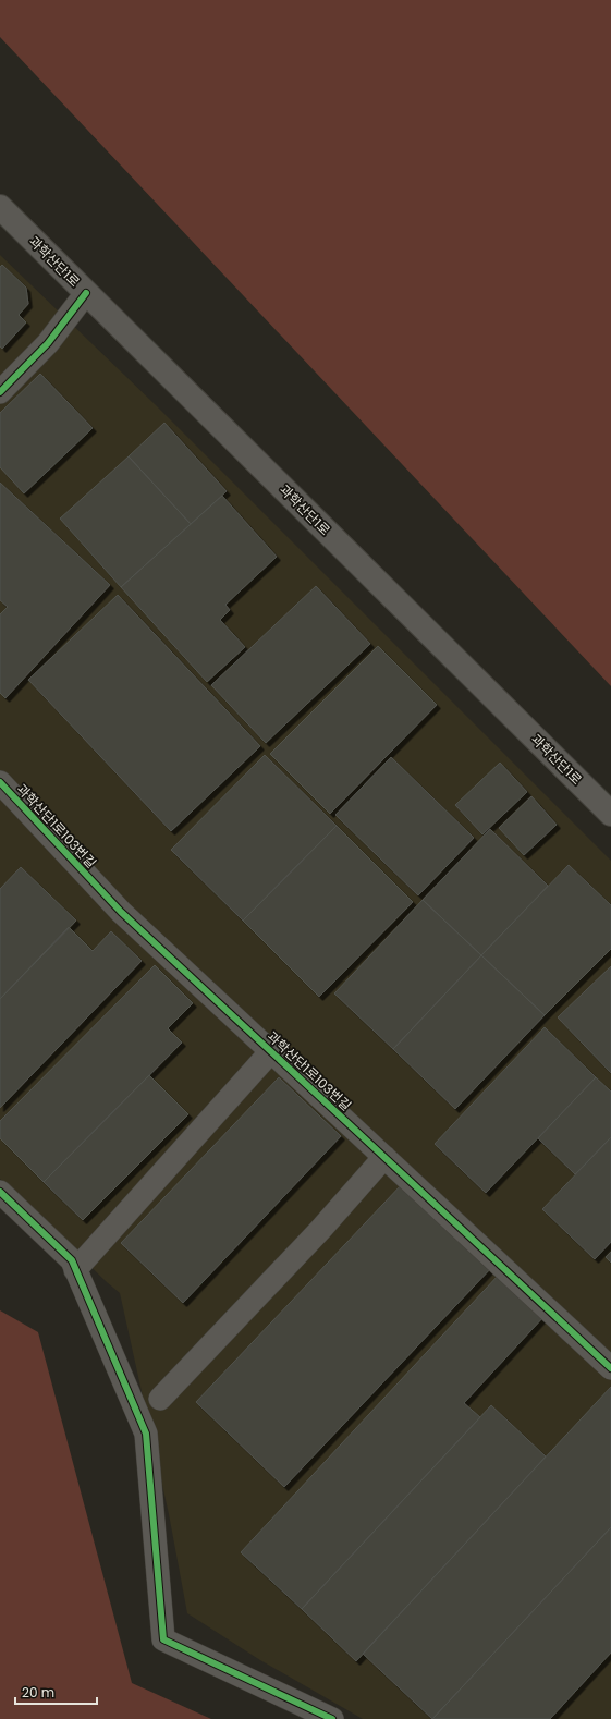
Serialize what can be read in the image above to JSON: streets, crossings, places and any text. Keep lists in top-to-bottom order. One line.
{"streets":{"main road":["과학산단1로"],"street":["과학산단1로103번길"]},"scale_bar":"20 m"}
